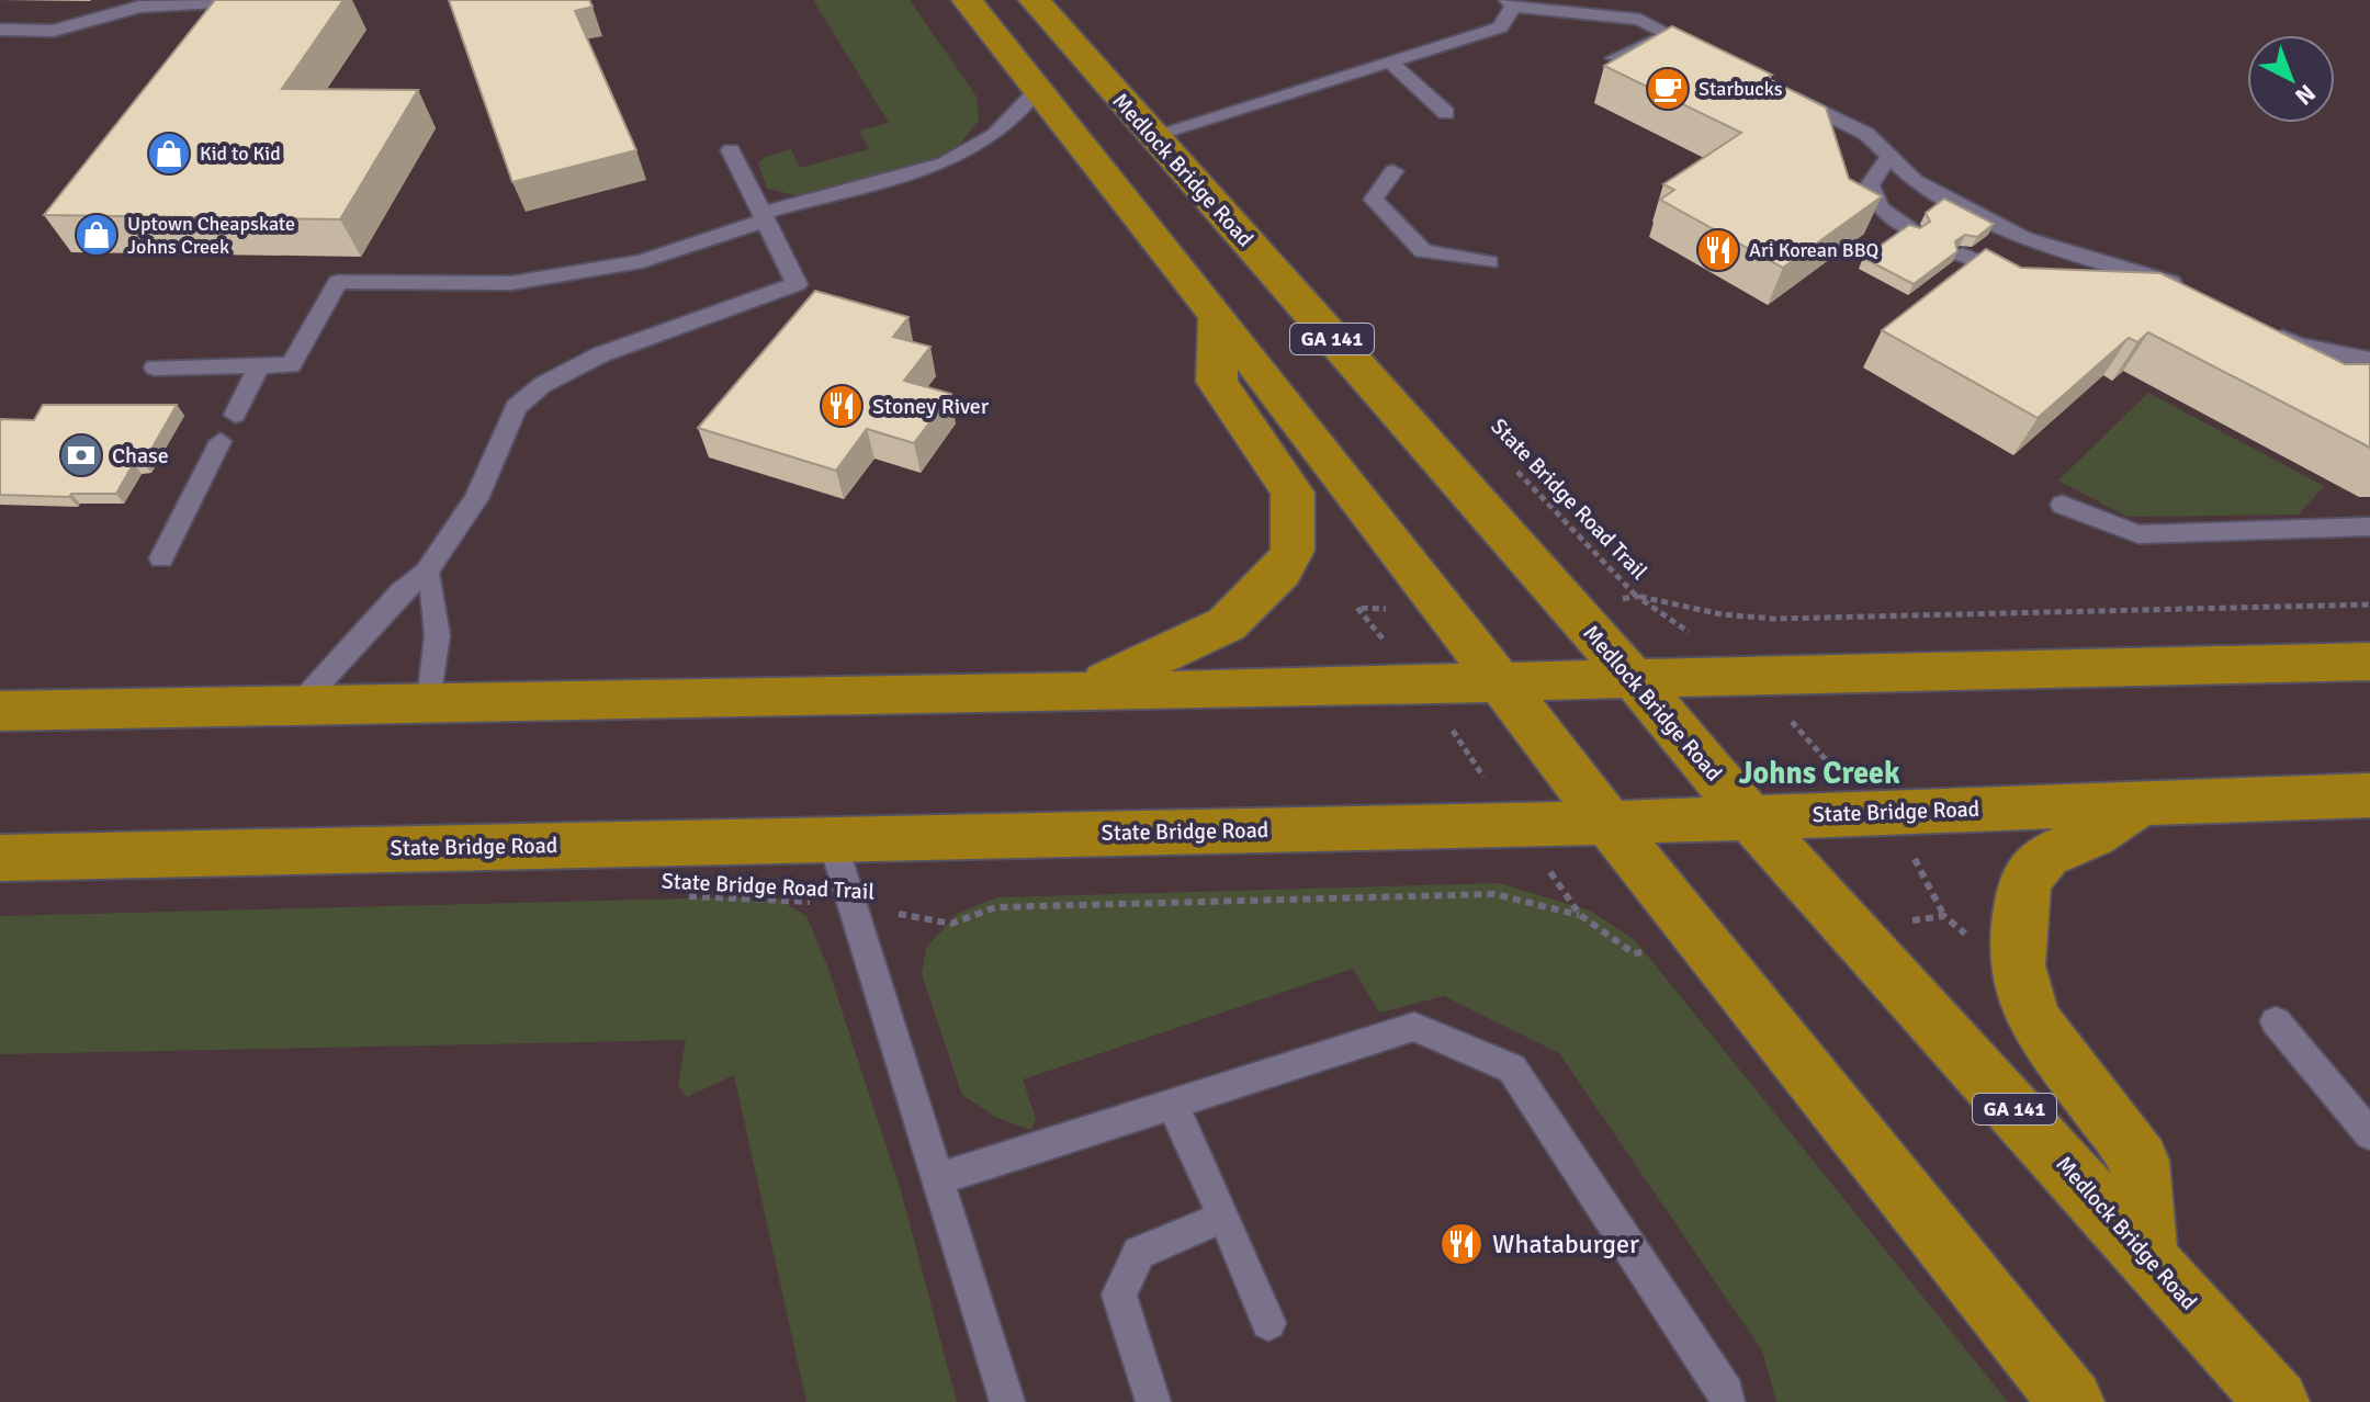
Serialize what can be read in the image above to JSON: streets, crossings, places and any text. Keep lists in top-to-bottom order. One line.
{"streets":{"highway":["Medlock Bridge Road","GA 141","State Bridge Road"],"path":["State Bridge Road Trail"]},"crossings":[["Medlock Bridge Road","State Bridge Road"]],"districts":["Johns Creek"],"places":{"cafe":["Starbucks"],"shop":["Kid to Kid","Uptown Cheapskate Johns Creek"],"restaurant":["Ari Korean BBQ","Stoney River","Whataburger"],"bank":["Chase"]},"north":"bottom right"}
